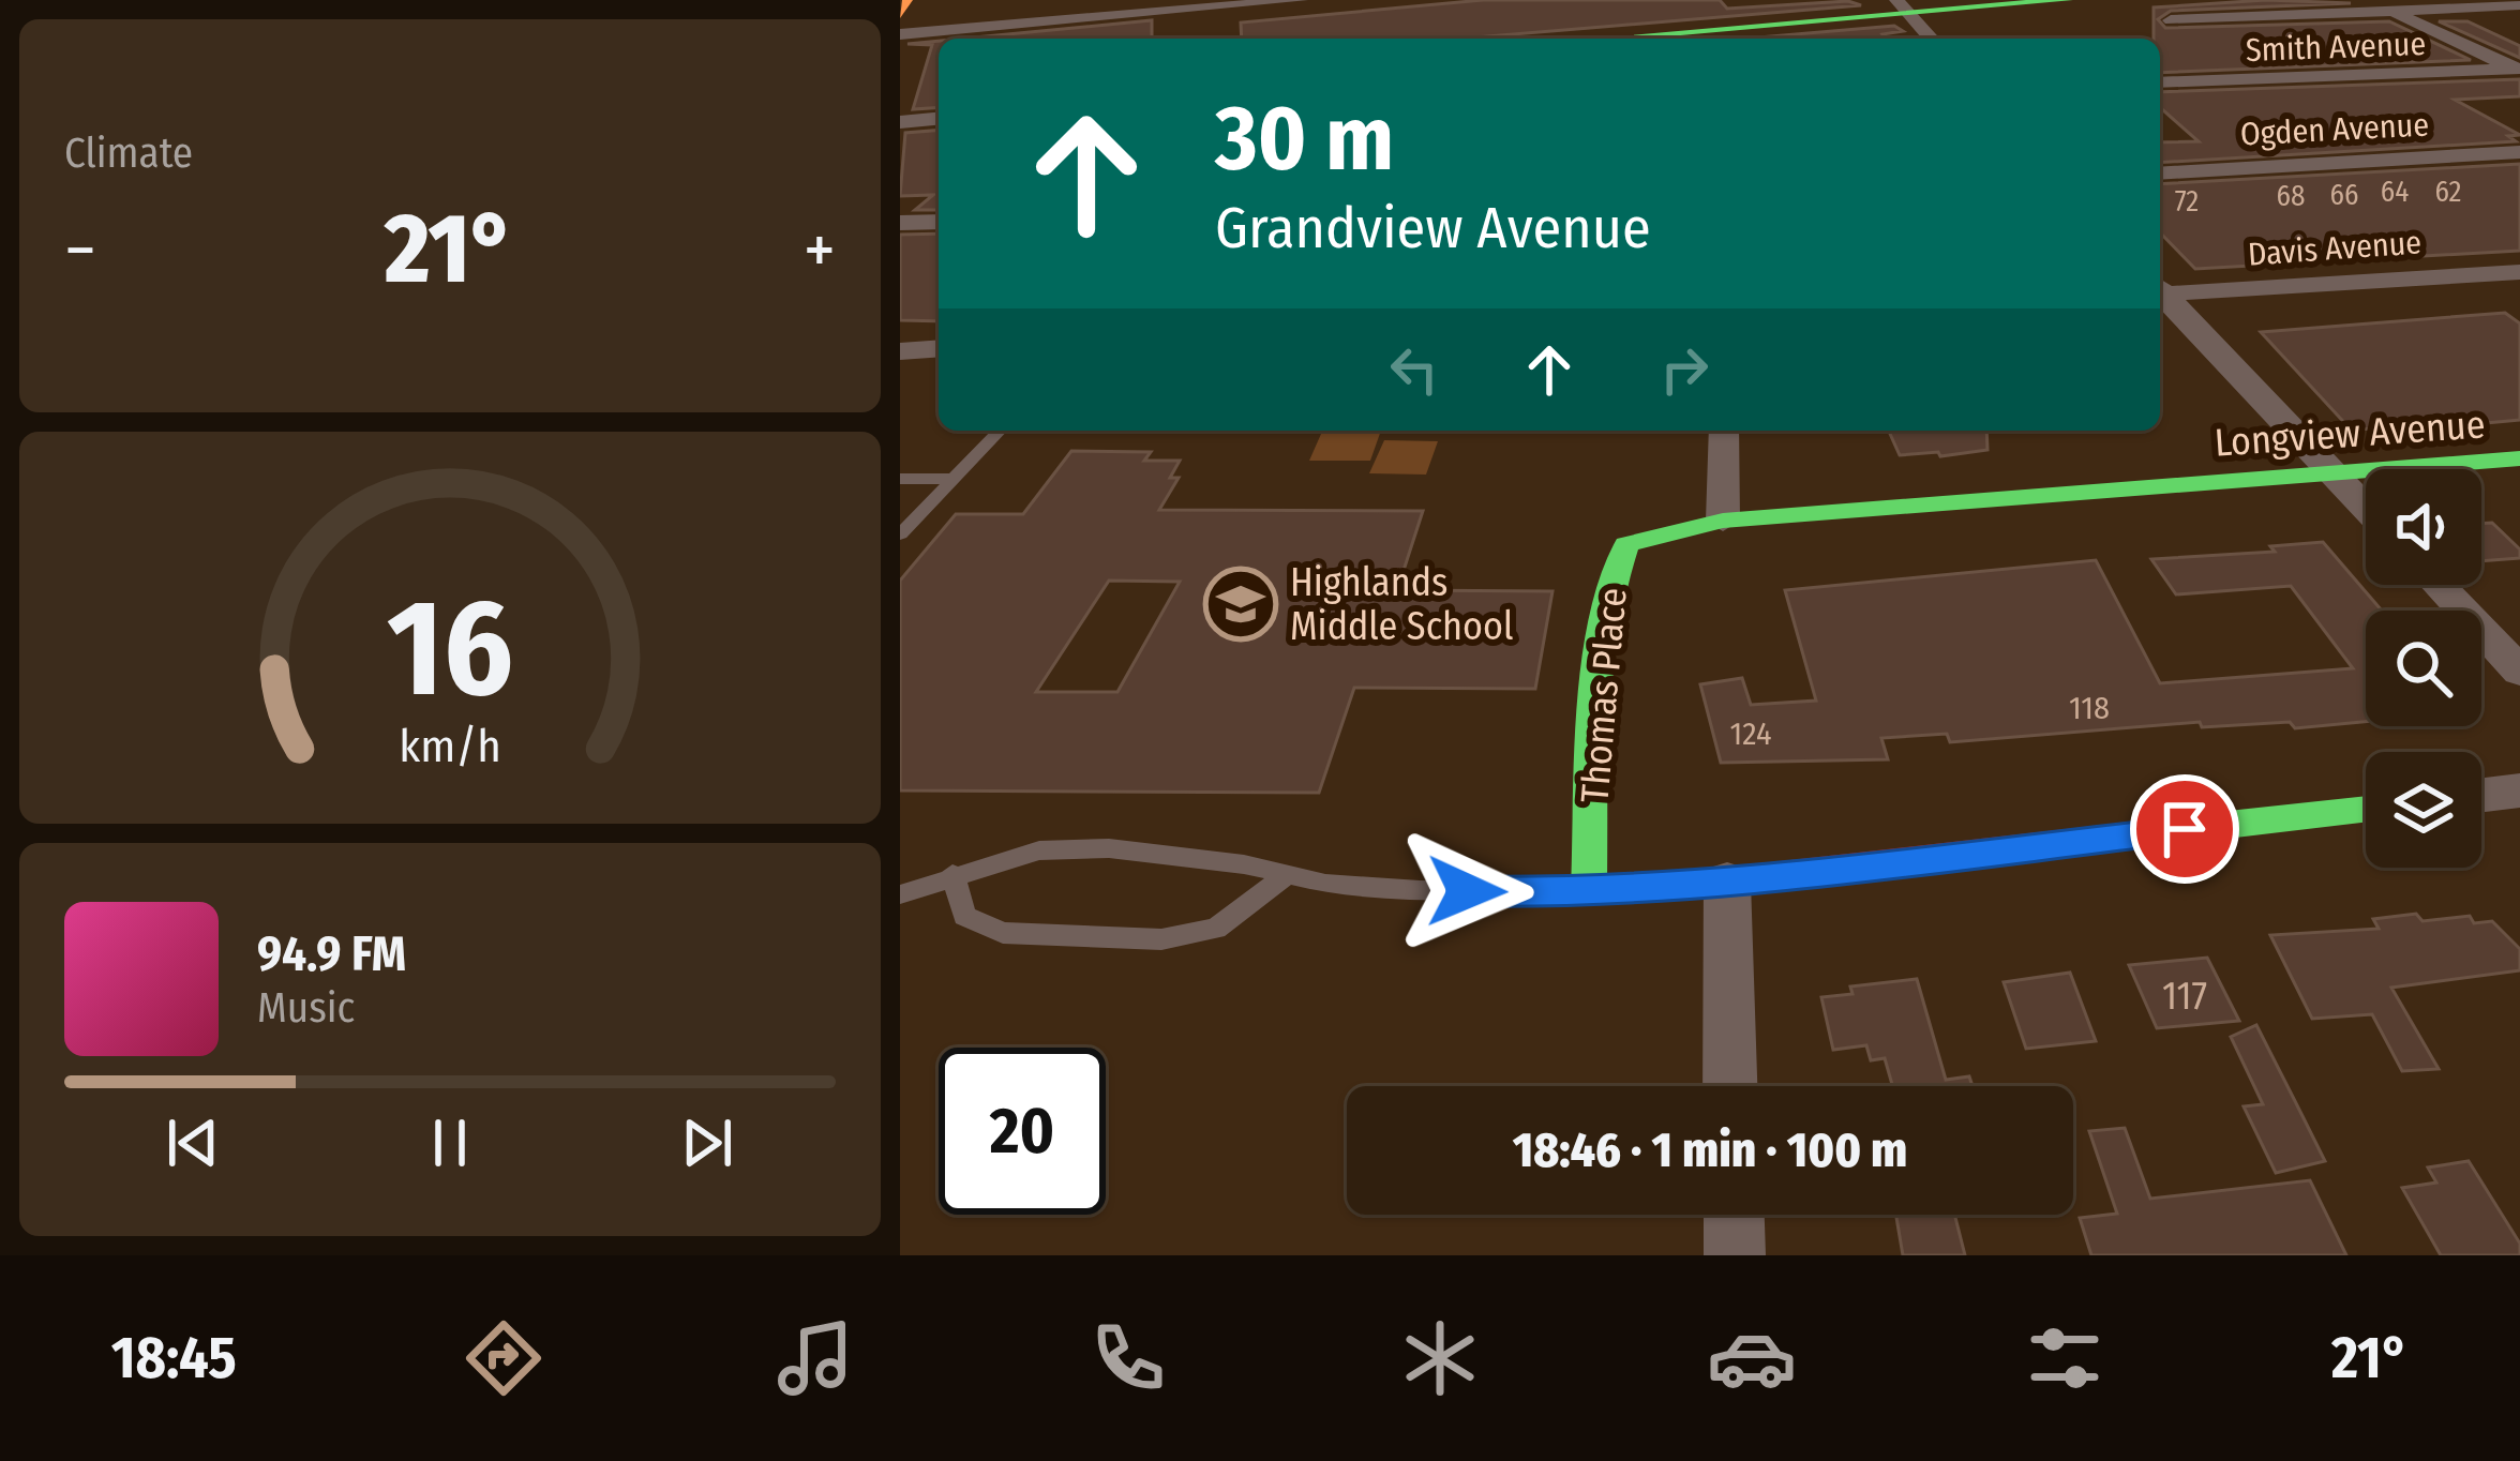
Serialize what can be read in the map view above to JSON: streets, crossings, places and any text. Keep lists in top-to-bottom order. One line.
{"streets":{"street":["Smith Avenue","Ogden Avenue","Davis Avenue","Longview Avenue","Thomas Place"]},"crossings":[["Longview Avenue","Thomas Place"]],"places":{"school or university":["Highlands Middle School"]},"house_numbers":["64","62","66","68","72","118","124","117"],"page":{"tile":"Climate","turn":["30 m","Grandview Avenue"],"heat":["−","21°","+"],"song":["94.9 FM","Music"],"limit":"20","trip":"18:46 · 1 min · 100 m","tabs":["18:45","21°"],"gauge":["16","km/h"]}}
